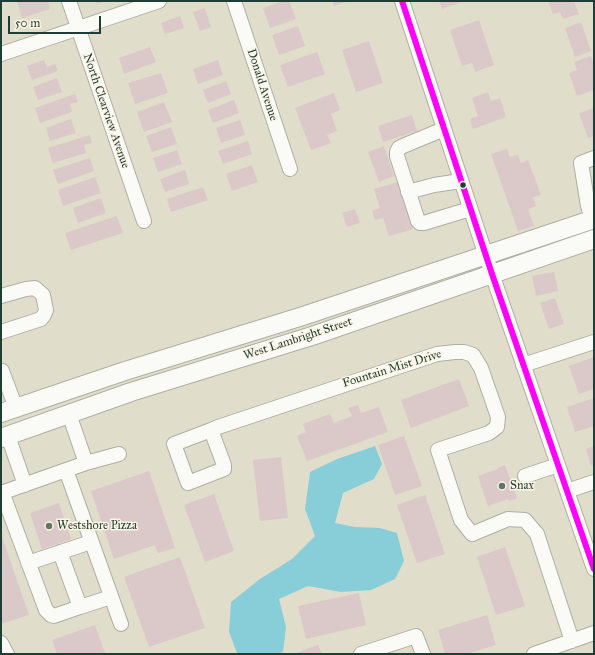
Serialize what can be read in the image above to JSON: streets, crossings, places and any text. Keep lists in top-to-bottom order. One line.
{"streets":{"main road":["West Lambright Street"],"street":["Donald Avenue","North Clearview Avenue","Fountain Mist Drive"]},"places":["Snax","Westshore Pizza"],"scale_bar":"50 m"}
